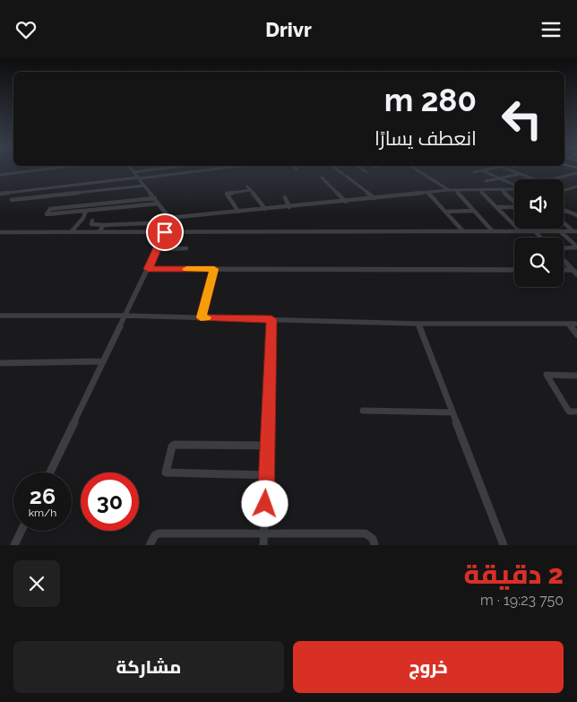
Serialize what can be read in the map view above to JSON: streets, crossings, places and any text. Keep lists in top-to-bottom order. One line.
{"page":{"header":"Drivr","turn":["280 m","انعطف يسارًا"],"speed":"26 km/h","limit":"30","heading":["2 دقيقة","750 m · 19:23"],"buttons":["خروج","مشاركة"]}}
